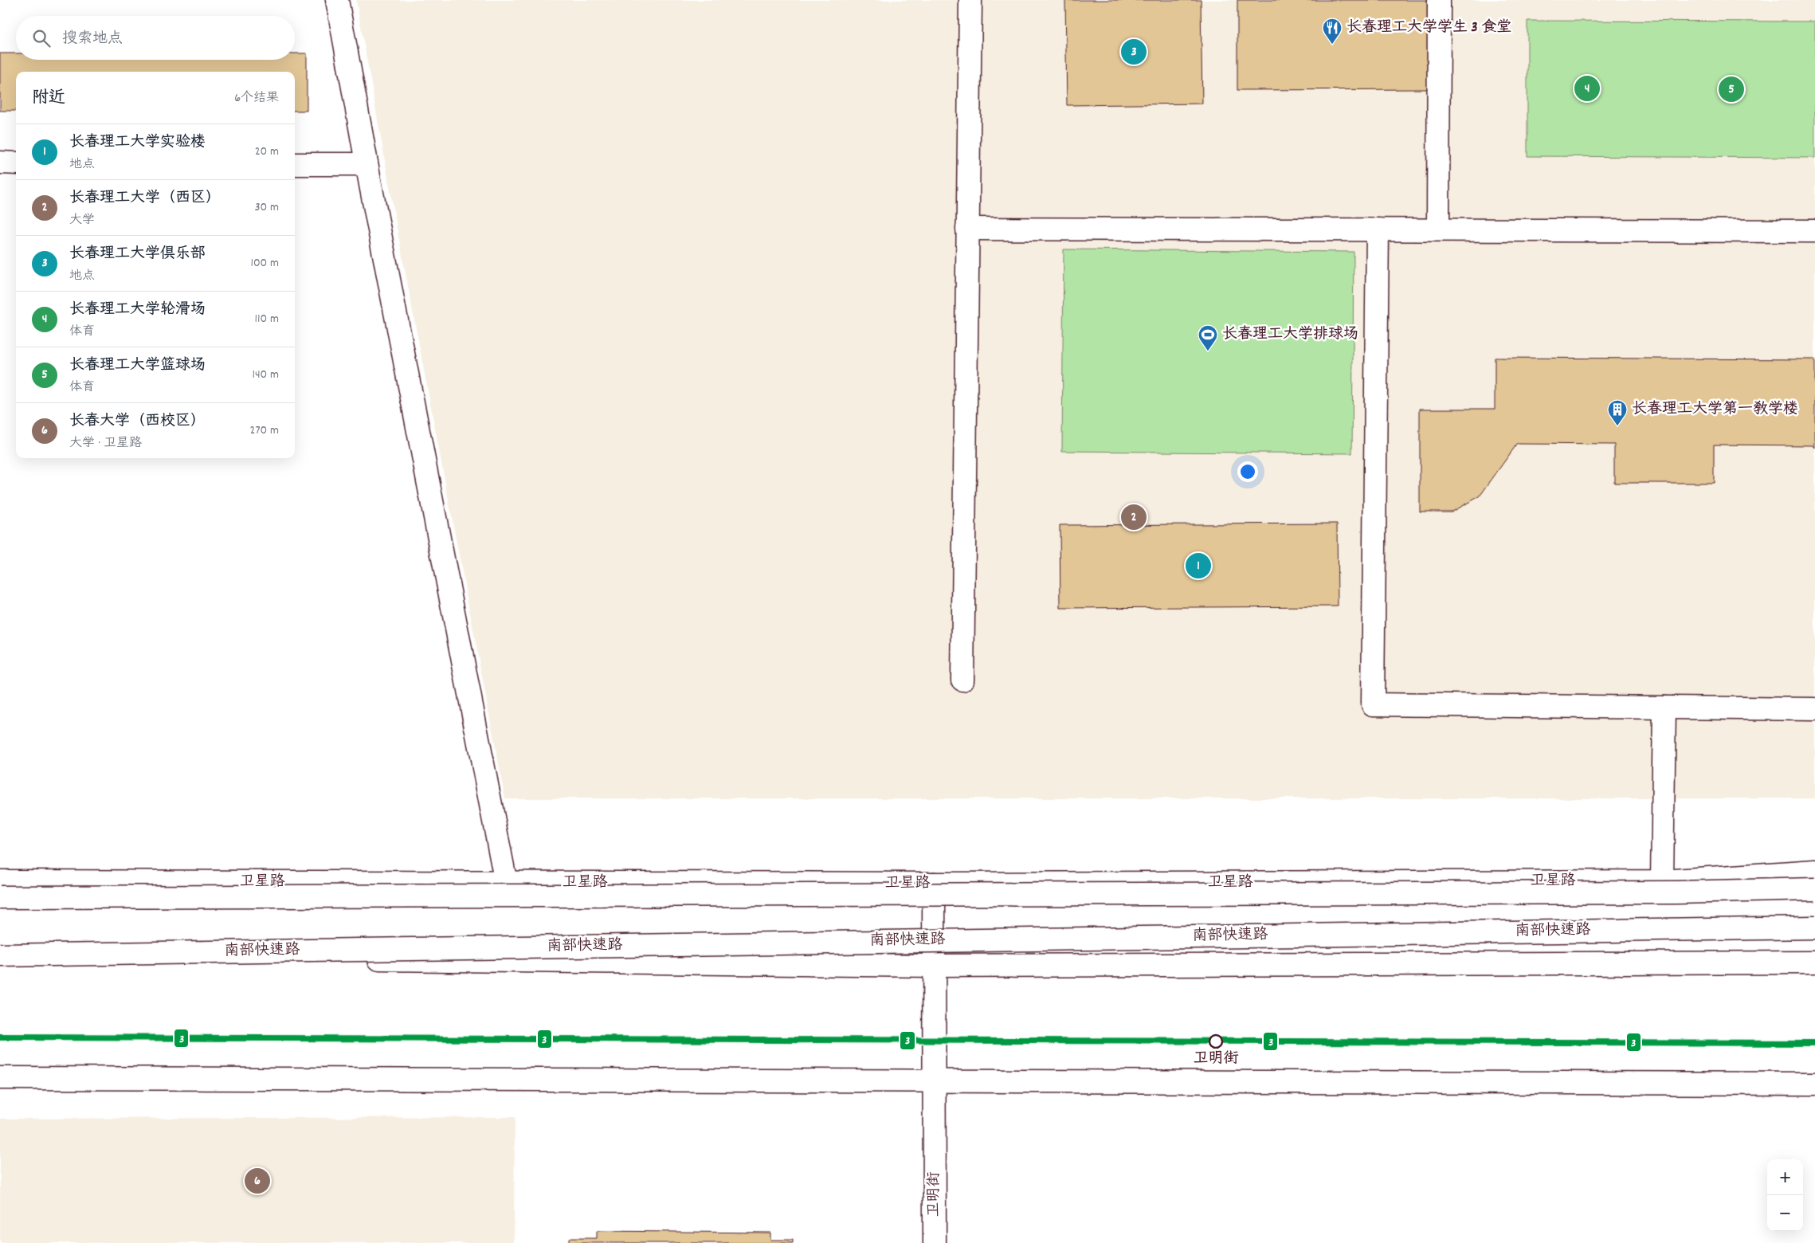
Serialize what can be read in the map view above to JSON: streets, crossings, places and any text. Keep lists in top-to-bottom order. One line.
{"streets":{"main road":["卫星路","南部快速路","卫明街"]},"crossings":[["卫星路","卫明街"]],"places":{"restaurant":["长春理工大学学生 3 食堂"],"sports":["长春理工大学排球场"],"building":["长春理工大学第一教学楼"],"other":["卫明街"]},"lines":["rail line 3"],"page":{"search":"搜索地点","pins":["3","4","5","2","1","6"],"heading":["附近","6个结果"],"list":[{"mark":"1","name":"长春理工大学实验楼","note":"地点","value":"20 m"},{"mark":"2","name":"长春理工大学（西区）","note":"大学","value":"30 m"},{"mark":"3","name":"长春理工大学俱乐部","note":"地点","value":"100 m"},{"mark":"4","name":"长春理工大学轮滑场","note":"体育","value":"110 m"},{"mark":"5","name":"长春理工大学篮球场","note":"体育","value":"140 m"},{"mark":"6","name":"长春大学（西校区）","note":"大学 · 卫星路","value":"270 m"}],"map_buttons":["+","−"]}}
